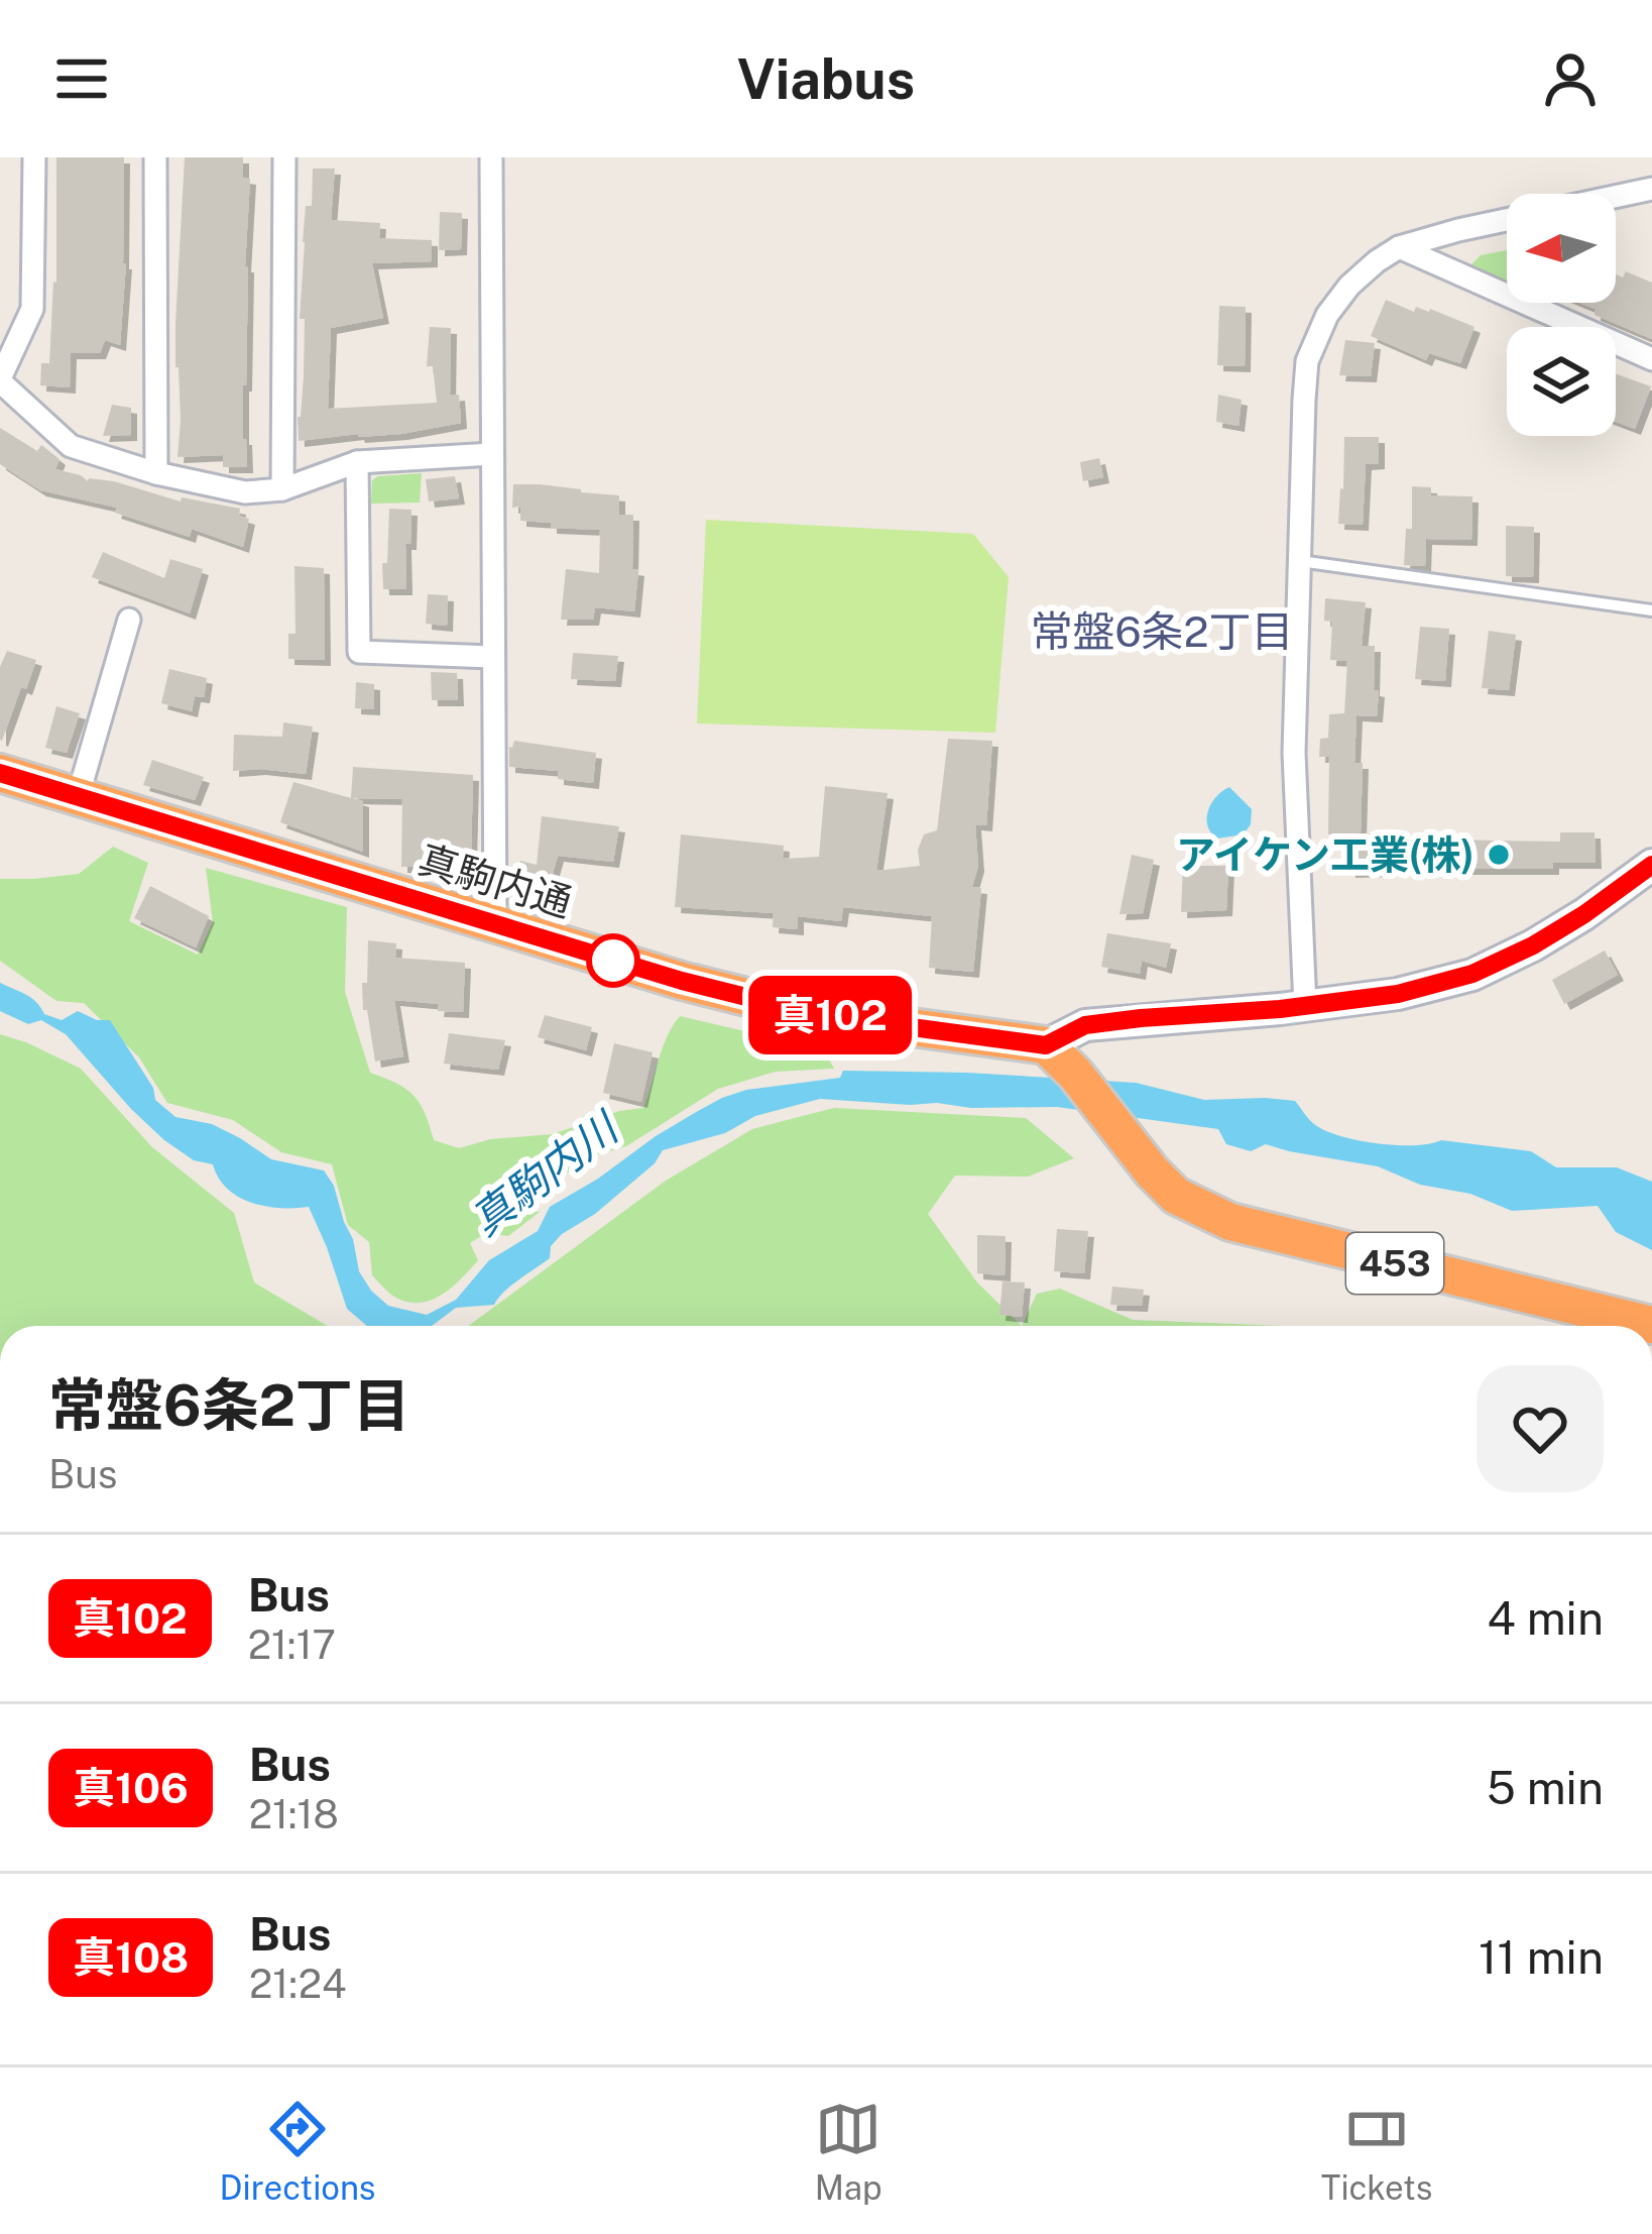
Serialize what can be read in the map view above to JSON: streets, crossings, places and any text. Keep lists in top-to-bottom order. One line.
{"streets":{"highway":["真駒内通","453"]},"crossings":[["真駒内通","453"]],"districts":["常盤6条2丁目"],"water":["真駒内川"],"places":["アイケン工業(株)"],"lines":["bus line 真102"],"north":"left","page":{"header":"Viabus","on_map":"真102","heading":["常盤6条2丁目","Bus"],"list":[{"mark":"真102","name":"Bus","note":"21:17","value":"4 min"},{"mark":"真106","name":"Bus","note":"21:18","value":"5 min"},{"mark":"真108","name":"Bus","note":"21:24","value":"11 min"}],"tabs":["Directions","Map","Tickets"]}}
